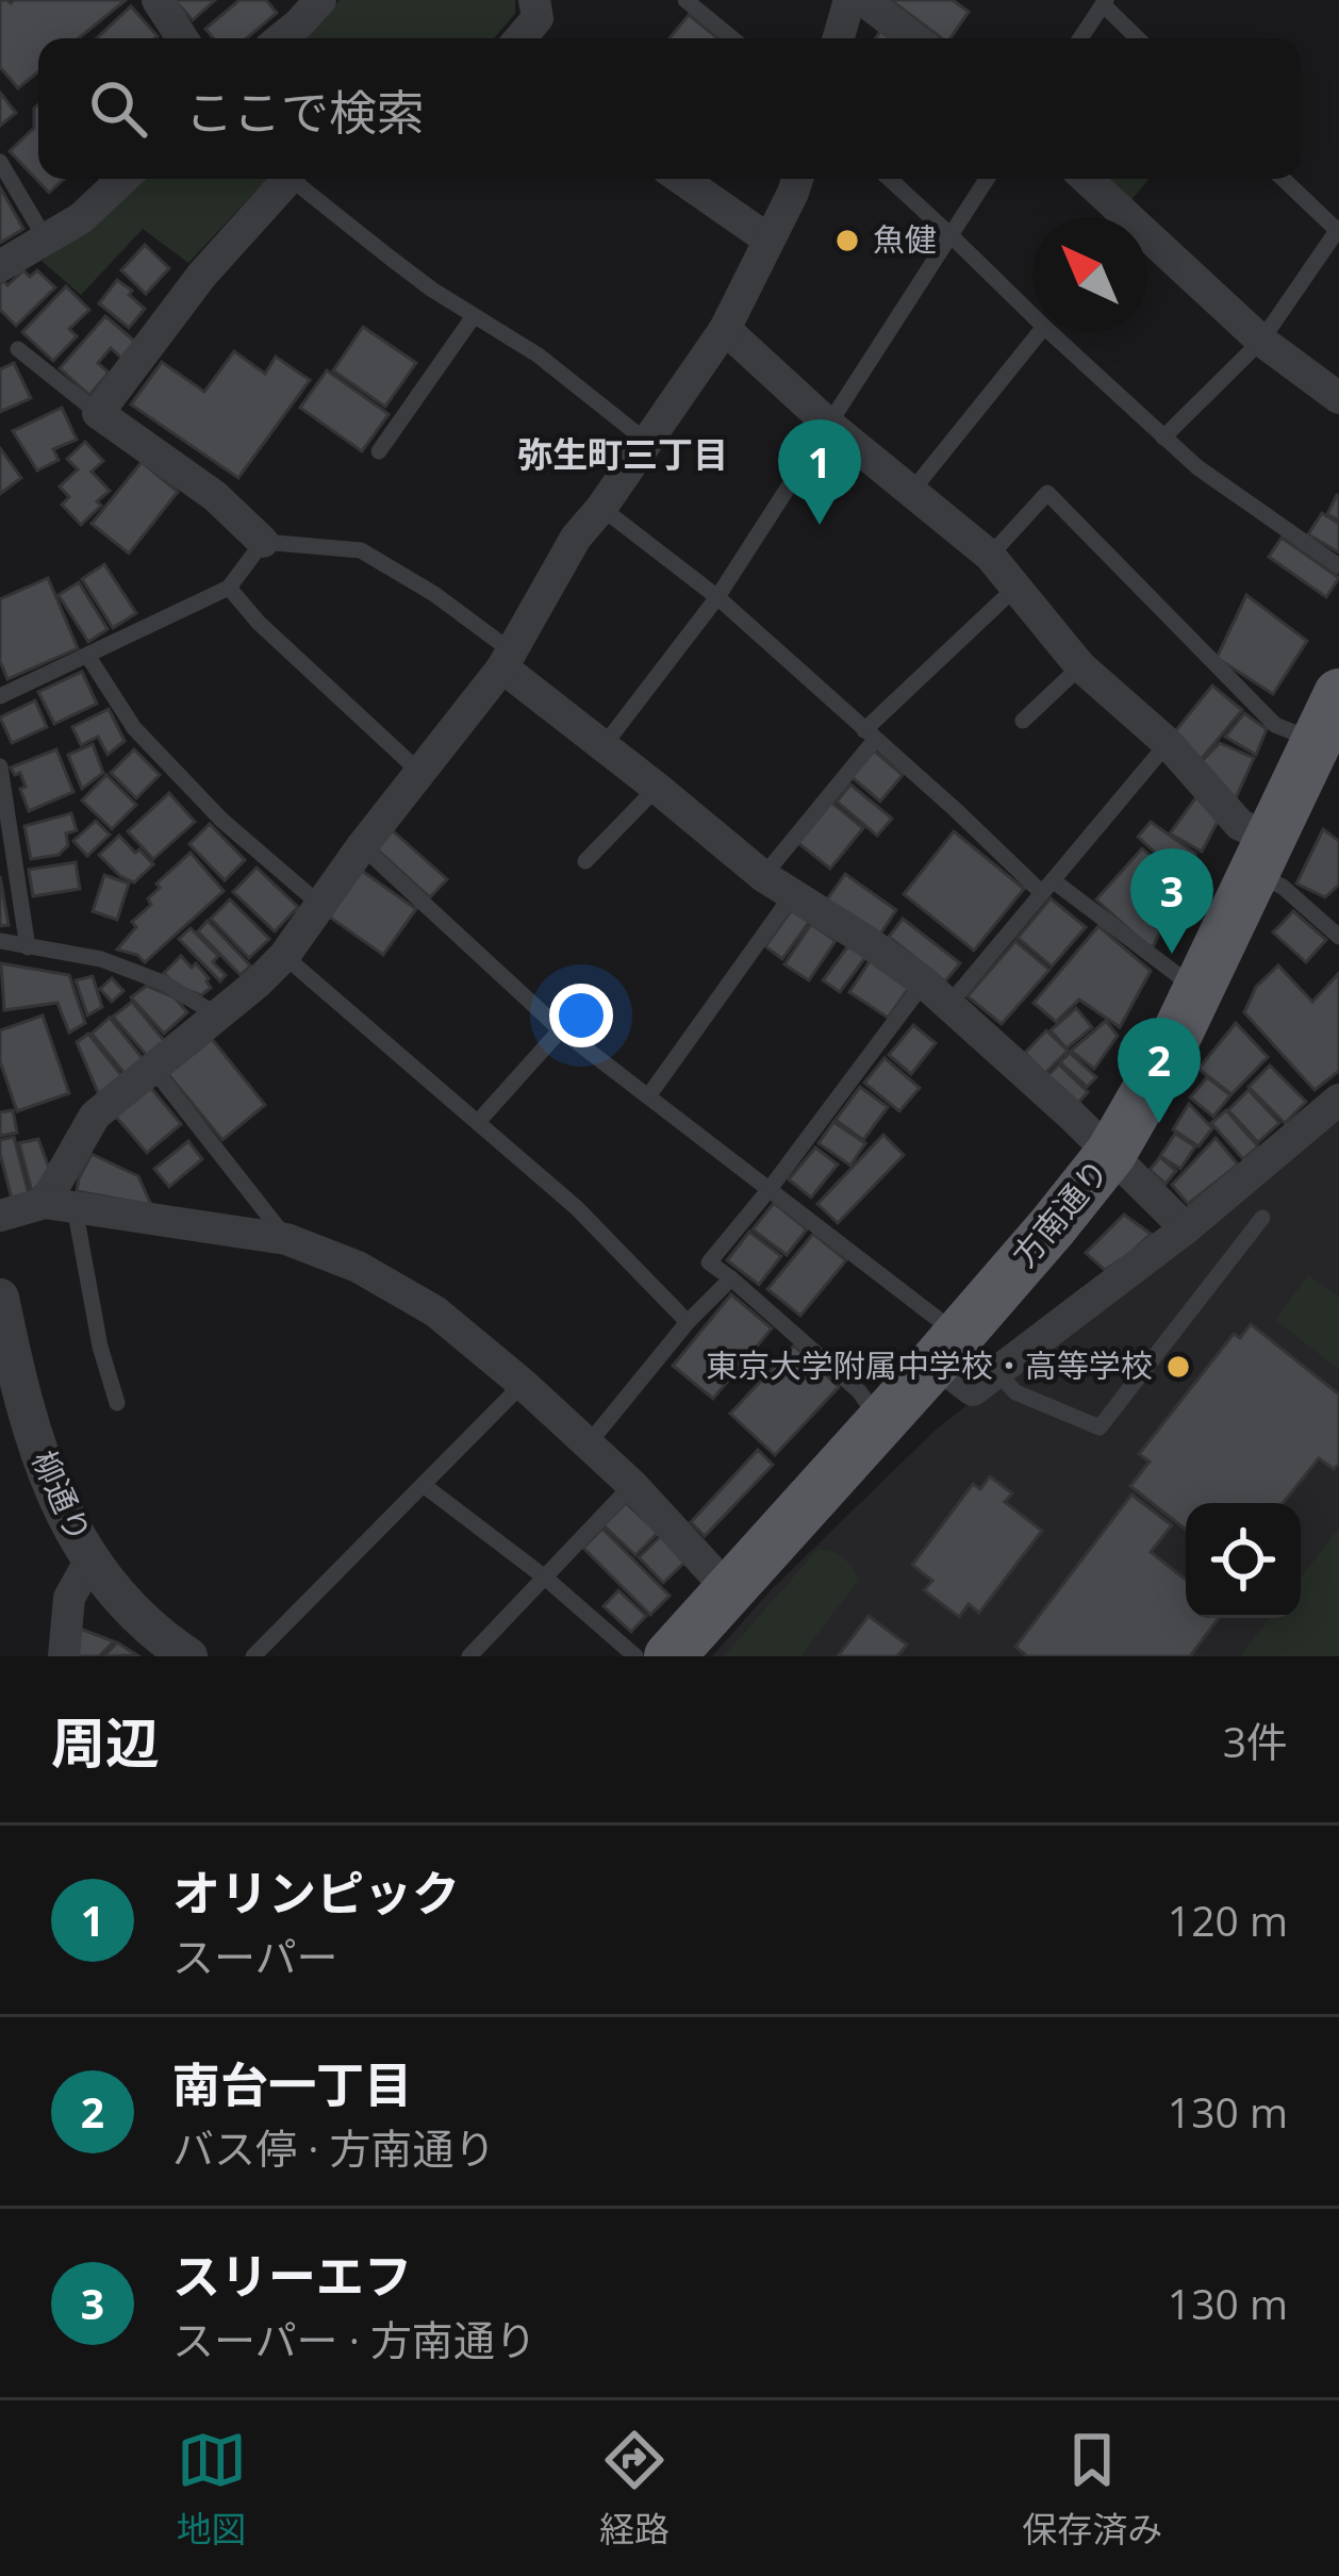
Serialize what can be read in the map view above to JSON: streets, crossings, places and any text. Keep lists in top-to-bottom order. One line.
{"streets":{"main road":["方南通り"],"street":["柳通り"]},"districts":["弥生町三丁目"],"places":["魚健","東京大学附属中学校・高等学校"],"north":"top left","page":{"search":"ここで検索","pins":["1","3","2"],"heading":["周辺","3件"],"list":[{"mark":"1","name":"オリンピック","note":"スーパー","value":"120 m"},{"mark":"2","name":"南台一丁目","note":"バス停 · 方南通り","value":"130 m"},{"mark":"3","name":"スリーエフ","note":"スーパー · 方南通り","value":"130 m"}],"nav":["地図","経路","保存済み"]}}
